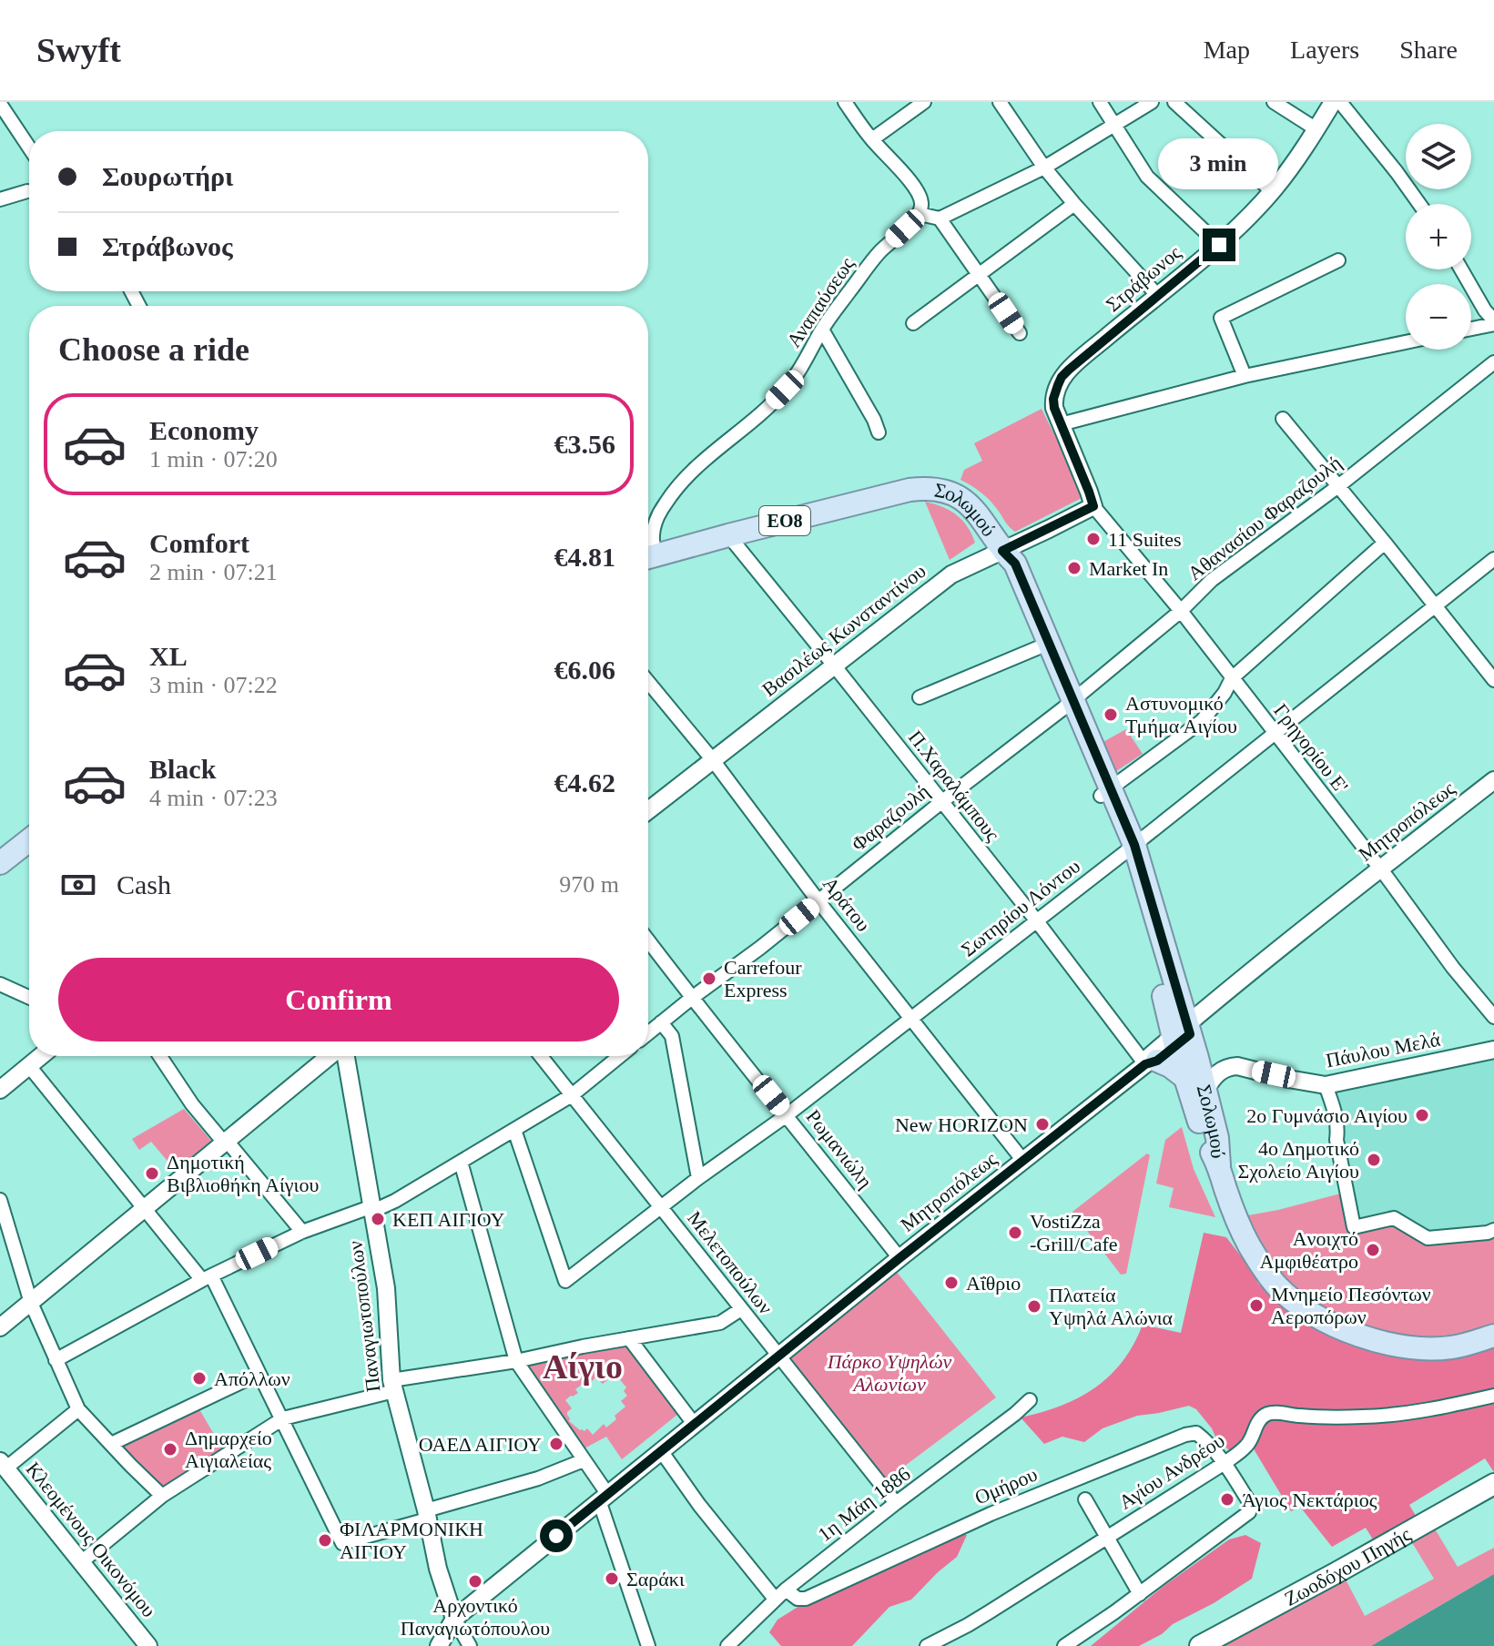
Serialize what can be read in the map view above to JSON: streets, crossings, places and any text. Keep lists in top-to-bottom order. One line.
{"streets":{"main road":["Σολωμού","ΕΟ8","Ζωοδόχου Πηγής"],"street":["Στράβωνος","Αναπαύσεως","Αθανασίου Φαραζουλή","Βασιλέως Κωνσταντίνου","Γρηγορίου Ε'","Π.Χαραλάμπους","Φαραζουλή","Μητροπόλεως","Αράτου","Σωτηρίου Λόντου","Πάυλου Μελά","Ρωμανιώλη","Μελετοπούλων","Παναγιωτοπούλων","Αγίου Ανδρέου","Ομήρου","1η Μάη 1886","Κλεομένους Οικονόμου"]},"crossings":[["Στράβωνος","Βασιλέως Κωνσταντίνου"],["Στράβωνος","Γρηγορίου Ε'"],["Σολωμού","Αθανασίου Φαραζουλή"],["Σολωμού","ΕΟ8"],["Σολωμού","Βασιλέως Κωνσταντίνου"],["Σολωμού","Π.Χαραλάμπους"],["Σολωμού","Φαραζουλή"],["Σολωμού","Μητροπόλεως"],["Σολωμού","Σωτηρίου Λόντου"],["Σολωμού","Πάυλου Μελά"],["Αθανασίου Φαραζουλή","Γρηγορίου Ε'"],["Αθανασίου Φαραζουλή","Φαραζουλή"],["ΕΟ8","Π.Χαραλάμπους"],["Βασιλέως Κωνσταντίνου","Γρηγορίου Ε'"],["Βασιλέως Κωνσταντίνου","Π.Χαραλάμπους"],["Βασιλέως Κωνσταντίνου","Αράτου"],["Γρηγορίου Ε'","Μητροπόλεως"],["Γρηγορίου Ε'","Σωτηρίου Λόντου"],["Π.Χαραλάμπους","Φαραζουλή"],["Π.Χαραλάμπους","Μητροπόλεως"],["Π.Χαραλάμπους","Σωτηρίου Λόντου"],["Φαραζουλή","Αράτου"],["Φαραζουλή","Ρωμανιώλη"],["Μητροπόλεως","Αράτου"],["Μητροπόλεως","Ρωμανιώλη"],["Μητροπόλεως","Μελετοπούλων"],["Μητροπόλεως","Παναγιωτοπούλων"],["Αράτου","Σωτηρίου Λόντου"],["Σωτηρίου Λόντου","Ρωμανιώλη"],["Σωτηρίου Λόντου","Μελετοπούλων"],["Μελετοπούλων","1η Μάη 1886"],["Αγίου Ανδρέου","Ομήρου"],["Ομήρου","1η Μάη 1886"]],"districts":["Αίγιο"],"parks":["Πάρκο Υψηλών Αλωνίων"],"places":["11 Suites","Market In","Αστυνομικό Τμήμα Αιγίου","Carrefour Express","2ο Γυμνάσιο Αιγίου","New HORIZON","4ο Δημοτικό Σχολείο Αιγίου","Δημοτική Βιβλιοθήκη Αίγιου","ΚΕΠ ΑΙΓΙΟΥ","VostiZza -Grill/Cafe","Aνοιχτό Aμφιθέατρο","Αΐθριο","Μνημείο Πεσόντων Αεροπόρων","Πλατεία Υψηλά Αλώνια","Απόλλων","ΟΑΕΔ ΑΙΓΙΟΥ","Δημαρχείο Αιγιαλείας","Άγιος Νεκτάριος","ΦΙΛΑΡΜΟΝΙΚΗ ΑΙΓΙΟΥ","Σαράκι","Αρχοντικό Παναγιωτόπουλου"],"page":{"header":"Swyft","nav":["Map","Layers","Share"],"map_buttons":["+","−"],"banner":["Σουρωτήρι","Στράβωνος"],"bubble":"3 min","heading":"Choose a ride","list":[{"name":"Economy","note":"1 min · 07:20","value":"€3.56"},{"name":"Comfort","note":"2 min · 07:21","value":"€4.81"},{"name":"XL","note":"3 min · 07:22","value":"€6.06"},{"name":"Black","note":"4 min · 07:23","value":"€4.62"}],"pay":["Cash","970 m"],"buttons":"Confirm"}}
